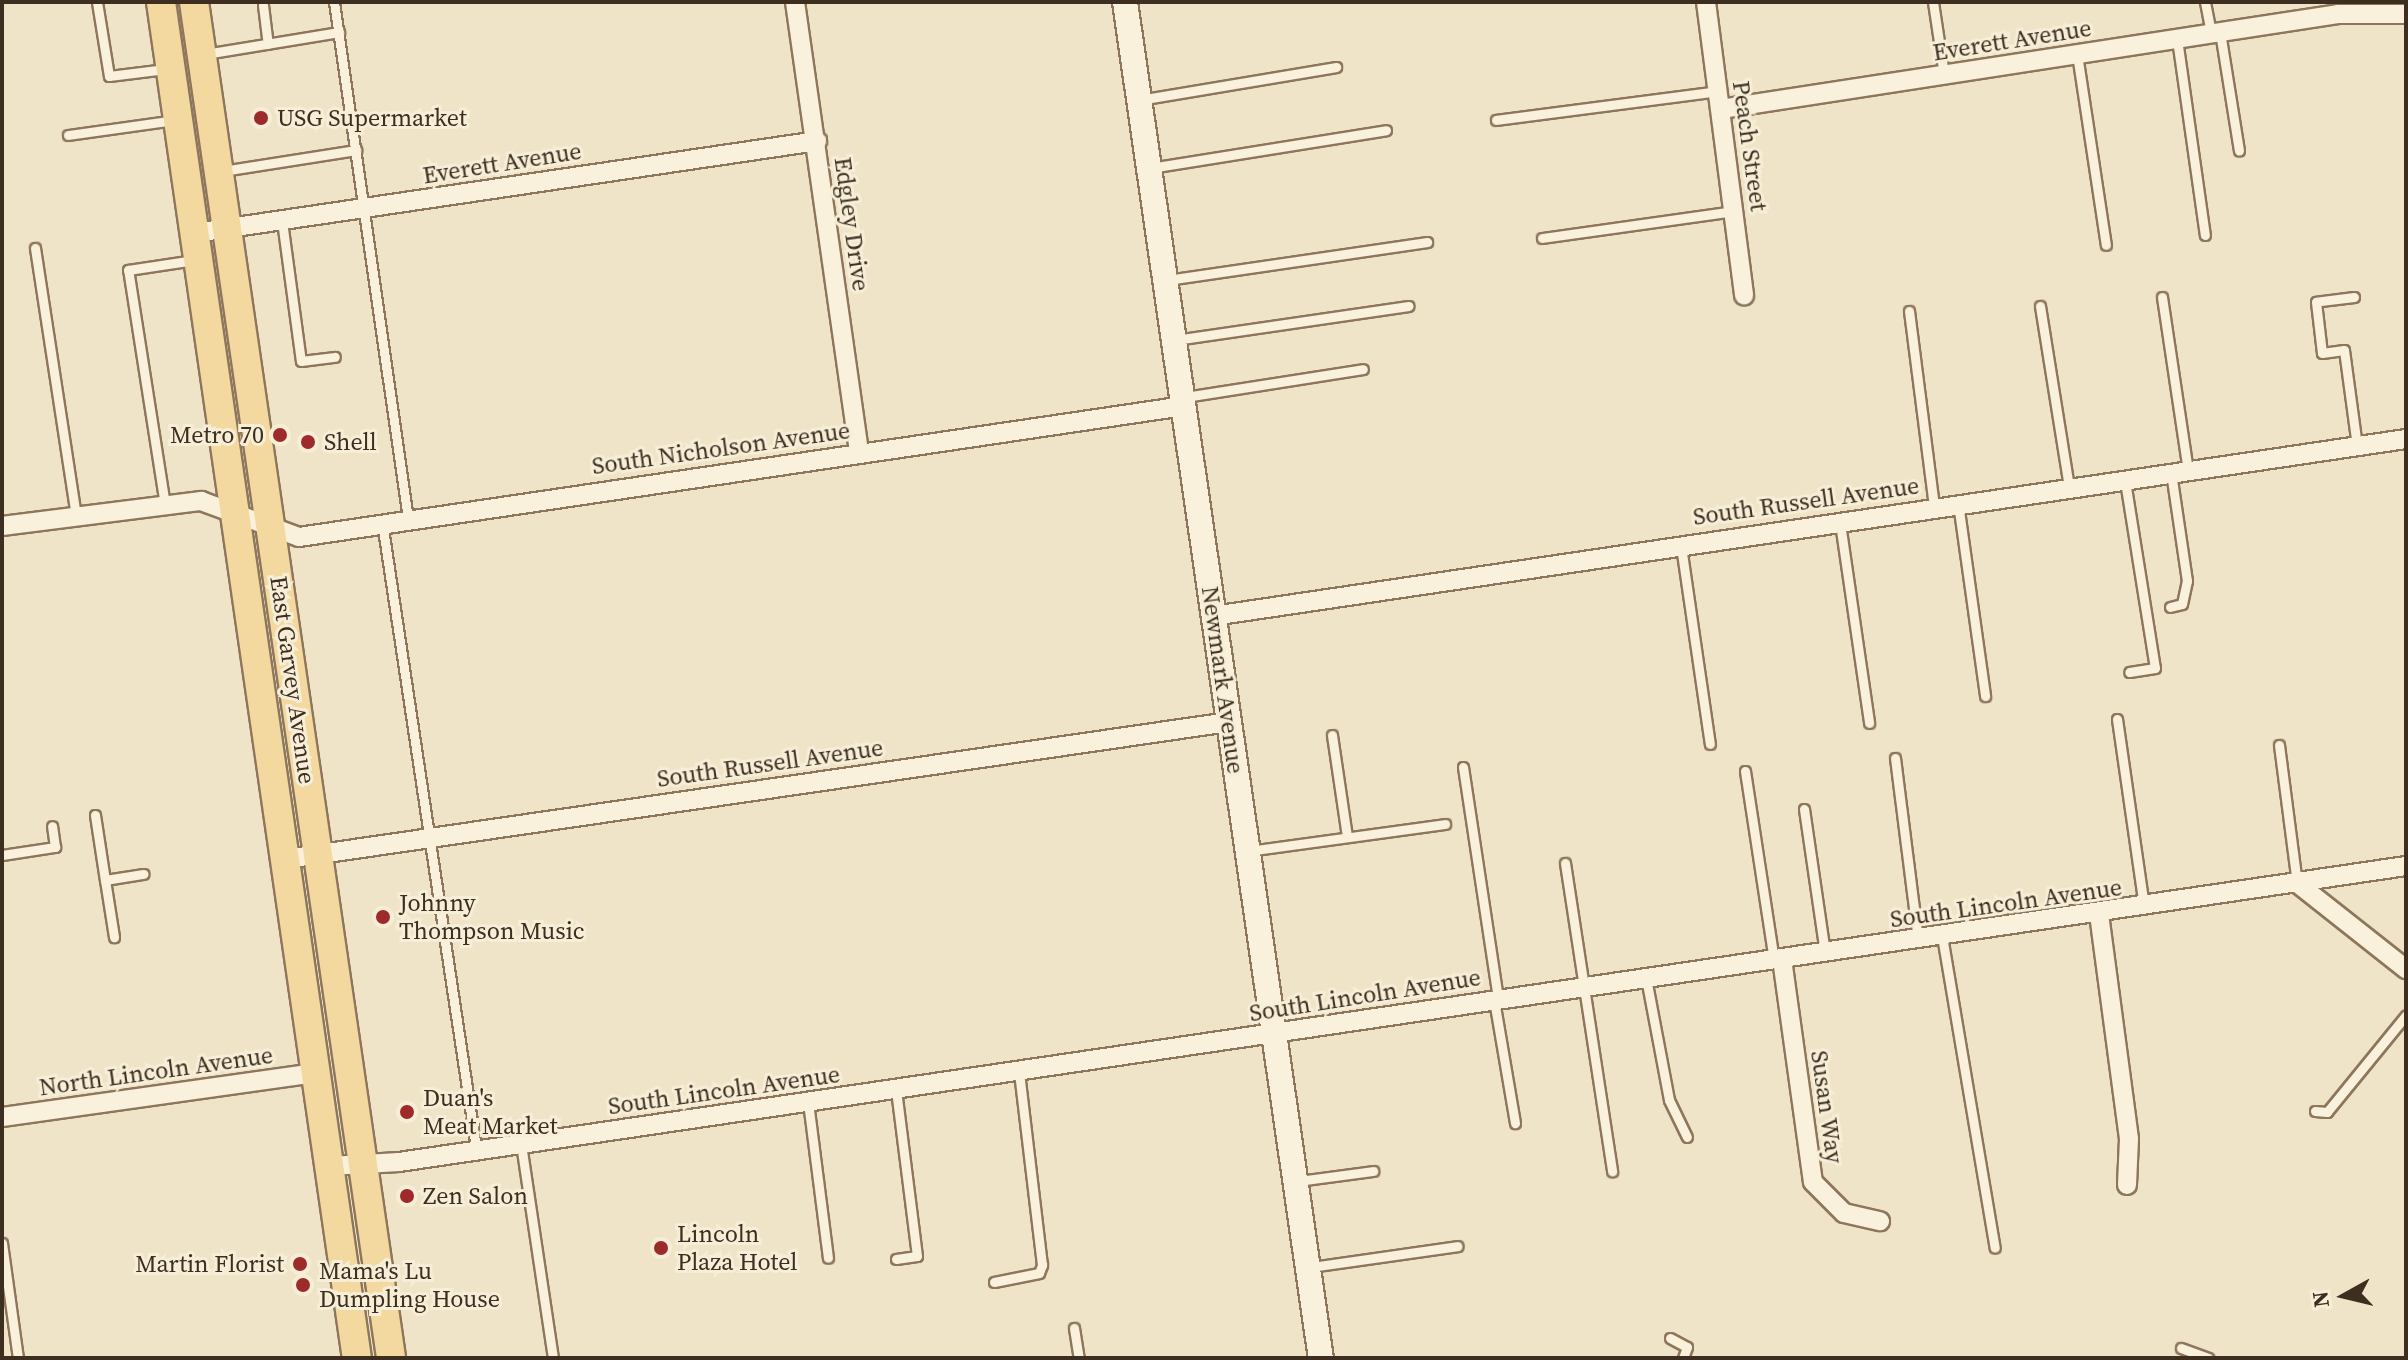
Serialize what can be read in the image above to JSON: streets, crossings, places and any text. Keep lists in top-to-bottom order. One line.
{"streets":{"main road":["East Garvey Avenue"],"street":["Everett Avenue","Peach Street","Edgley Drive","South Nicholson Avenue","South Russell Avenue","Newmark Avenue","South Lincoln Avenue","North Lincoln Avenue","Susan Way"]},"crossings":[["Everett Avenue","Peach Street"],["Everett Avenue","Edgley Drive"],["Everett Avenue","East Garvey Avenue"],["Edgley Drive","South Nicholson Avenue"],["South Nicholson Avenue","East Garvey Avenue"],["South Nicholson Avenue","Newmark Avenue"],["South Russell Avenue","East Garvey Avenue"],["South Russell Avenue","Newmark Avenue"],["East Garvey Avenue","South Lincoln Avenue"],["East Garvey Avenue","North Lincoln Avenue"],["Newmark Avenue","South Lincoln Avenue"],["South Lincoln Avenue","Susan Way"]],"places":["USG Supermarket","Metro 70","Shell","Johnny Thompson Music","Duan's Meat Market","Zen Salon","Lincoln Plaza Hotel","Martin Florist","Mama's Lu Dumpling House"],"north":"left"}
